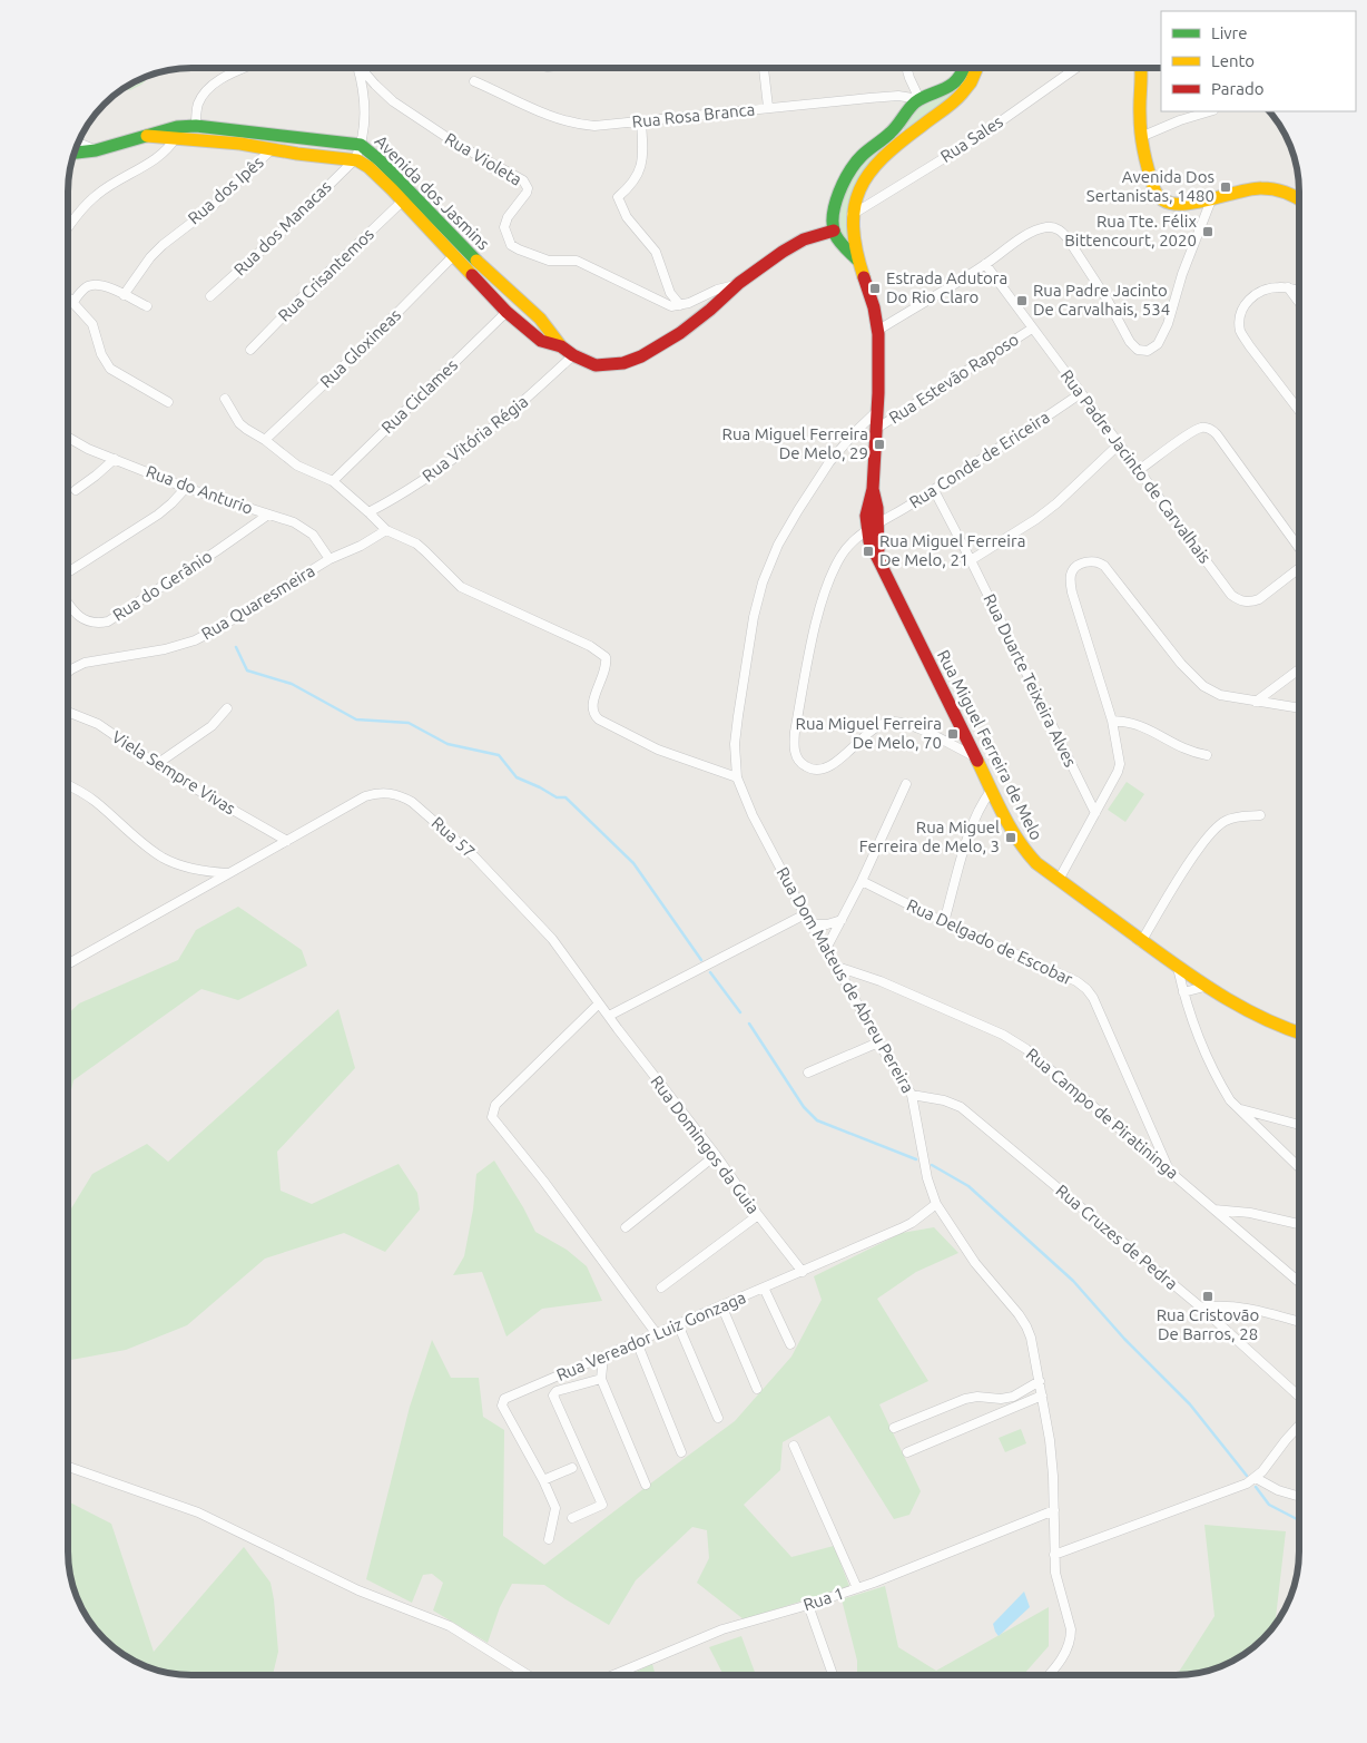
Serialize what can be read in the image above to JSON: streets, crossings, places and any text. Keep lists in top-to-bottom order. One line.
{"streets":{"street":["Rua Rosa Branca","Rua Sales","Rua Violeta","Rua dos Ipês","Avenida dos Jasmins","Rua dos Manacas","Rua Crisantemos","Rua Gloxineas","Rua Estevão Raposo","Rua Ciclames","Rua Vitória Régia","Rua Conde de Ericeira","Rua Padre Jacinto de Carvalhais","Rua do Anturio","Rua do Gerânio","Rua Quaresmeira","Rua Duarte Teixeira Alves","Rua Miguel Ferreira de Melo","Viela Sempre Vivas","Rua 57","Rua Delgado de Escobar","Rua Dom Mateus de Abreu Pereira","Rua Campo de Piratininga","Rua Domingos da Guia","Rua Cruzes de Pedra","Rua Vereador Luiz Gonzaga","Rua 1"]},"crossings":[["Rua dos Ipês","Avenida dos Jasmins"],["Avenida dos Jasmins","Rua dos Manacas"],["Avenida dos Jasmins","Rua Crisantemos"],["Avenida dos Jasmins","Rua Gloxineas"],["Avenida dos Jasmins","Rua Ciclames"],["Avenida dos Jasmins","Rua Vitória Régia"],["Rua Estevão Raposo","Rua Padre Jacinto de Carvalhais"],["Rua Estevão Raposo","Rua Miguel Ferreira de Melo"],["Rua Conde de Ericeira","Rua Padre Jacinto de Carvalhais"],["Rua Conde de Ericeira","Rua Duarte Teixeira Alves"],["Rua Conde de Ericeira","Rua Miguel Ferreira de Melo"],["Rua do Anturio","Rua do Gerânio"],["Rua do Anturio","Rua Quaresmeira"],["Rua Miguel Ferreira de Melo","Rua Dom Mateus de Abreu Pereira"],["Viela Sempre Vivas","Rua 57"],["Rua 57","Rua Domingos da Guia"],["Rua Delgado de Escobar","Rua Campo de Piratininga"],["Rua Dom Mateus de Abreu Pereira","Rua Campo de Piratininga"],["Rua Dom Mateus de Abreu Pereira","Rua Cruzes de Pedra"],["Rua Dom Mateus de Abreu Pereira","Rua Vereador Luiz Gonzaga"],["Rua Dom Mateus de Abreu Pereira","Rua 1"],["Rua Domingos da Guia","Rua Vereador Luiz Gonzaga"]],"places":{"transit":["Avenida Dos Sertanistas, 1480","Rua Tte. Félix Bittencourt, 2020","Estrada Adutora Do Rio Claro","Rua Padre Jacinto De Carvalhais, 534","Rua Miguel Ferreira De Melo, 29","Rua Miguel Ferreira De Melo, 21","Rua Miguel Ferreira De Melo, 70","Rua Miguel Ferreira de Melo, 3","Rua Cristovão De Barros, 28"]},"legend":["Livre","Lento","Parado"]}
